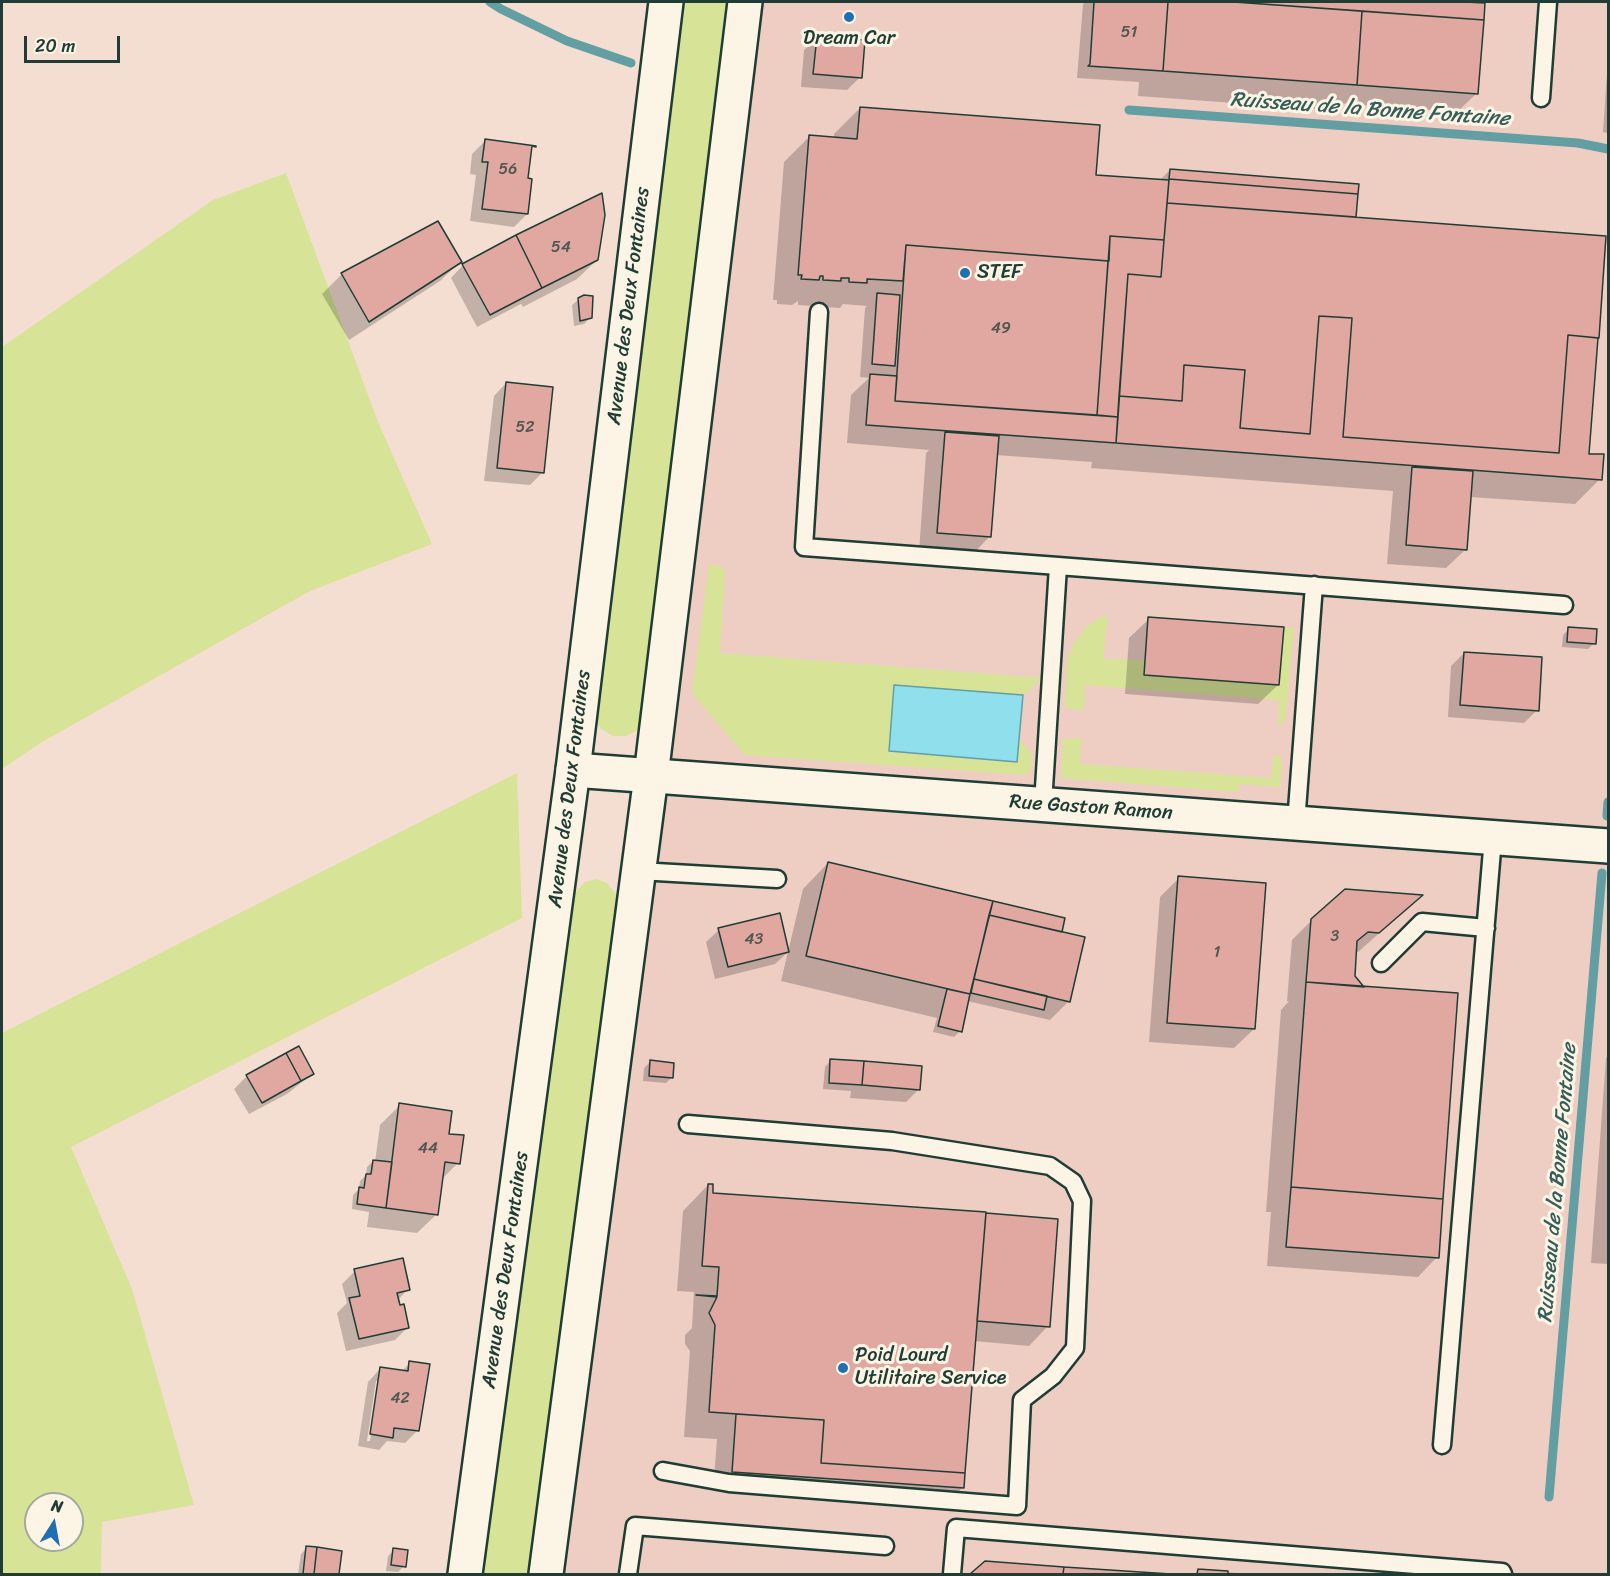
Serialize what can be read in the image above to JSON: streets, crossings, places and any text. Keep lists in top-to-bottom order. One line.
{"streets":{"main road":["Avenue des Deux Fontaines","Rue Gaston Ramon"]},"crossings":[["Avenue des Deux Fontaines","Rue Gaston Ramon"]],"water":["Ruisseau de la Bonne Fontaine"],"places":["Dream Car","STEF","Poid Lourd Utilitaire Service"],"house_numbers":["51","56","54","49","52","3","43","1","44","42"],"scale_bar":"20 m","north":"top"}
